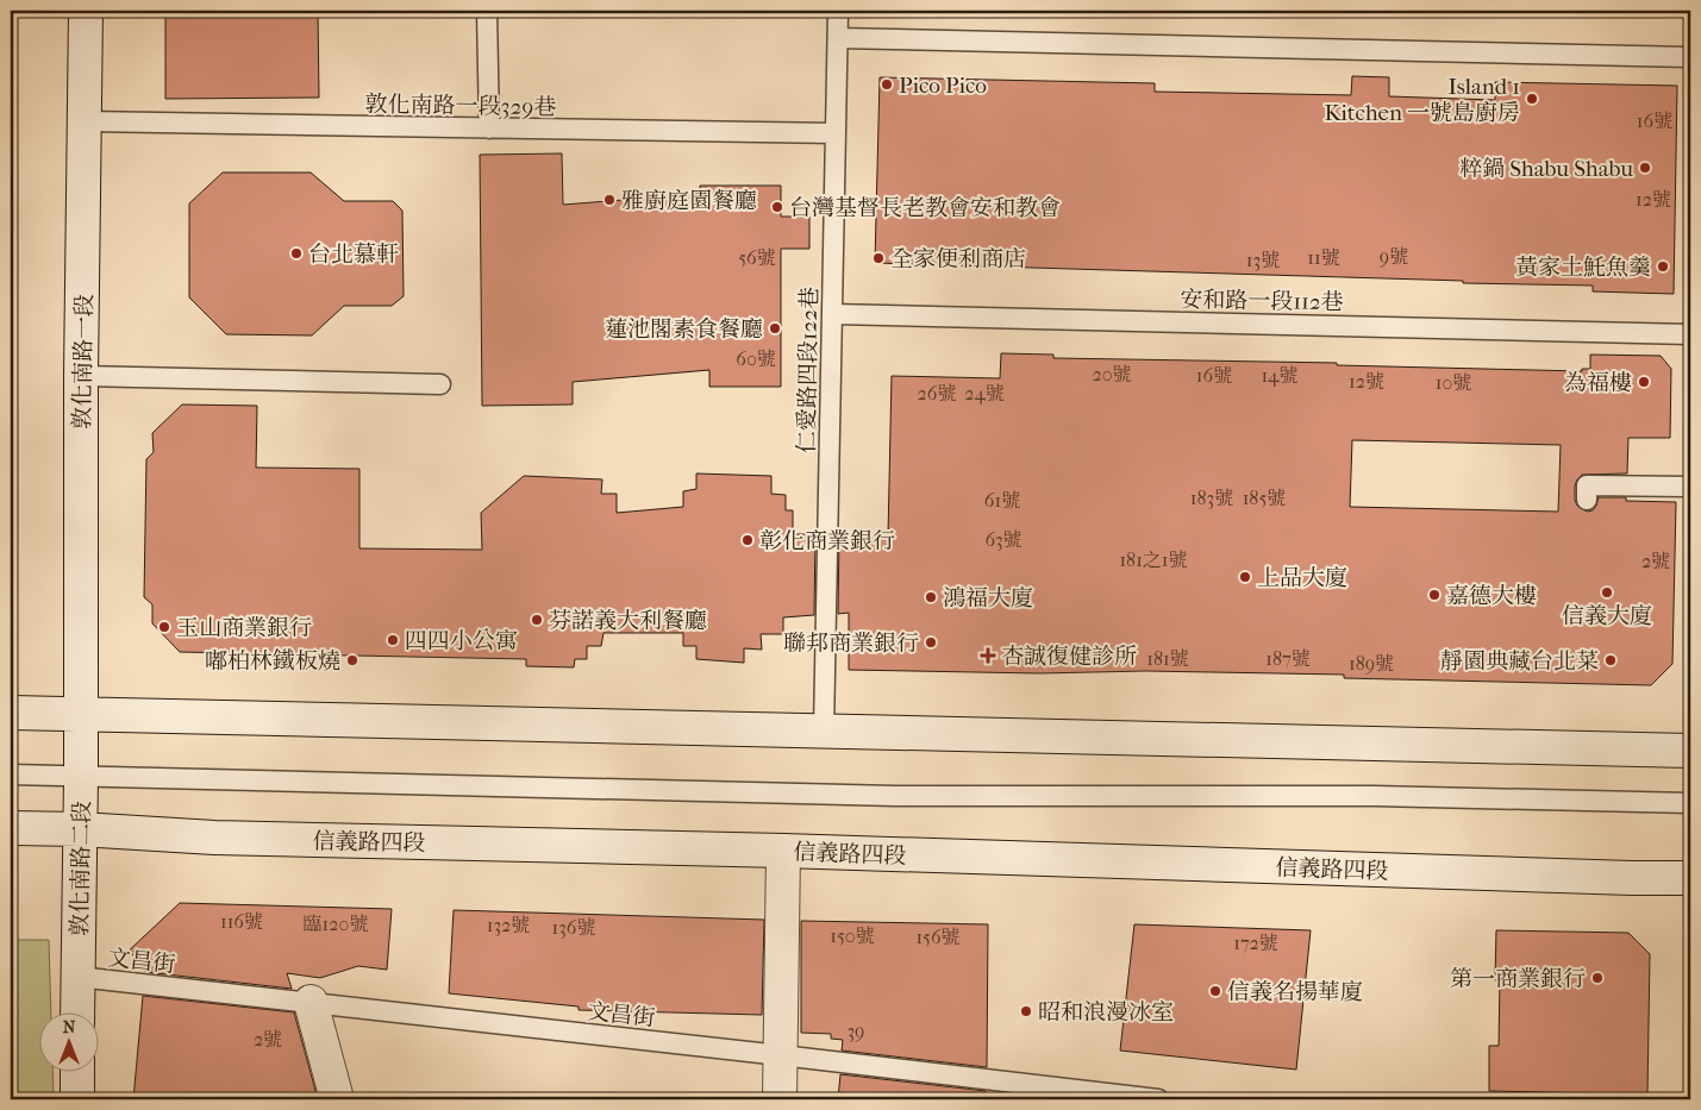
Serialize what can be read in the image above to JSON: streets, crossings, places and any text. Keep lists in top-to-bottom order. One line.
{"streets":{"main road":["敦化南路一段","信義路四段","敦化南路二段"],"lane":["敦化南路一段329巷","安和路一段112巷","仁愛路四段122巷","文昌街"]},"crossings":[["敦化南路一段329巷","敦化南路一段"],["敦化南路一段329巷","仁愛路四段122巷"],["安和路一段112巷","仁愛路四段122巷"],["敦化南路一段","敦化南路二段"],["信義路四段","敦化南路二段"],["敦化南路二段","文昌街"]],"places":{"other":["Pico Pico","Island 1 Kitchen 一號島廚房","粹鍋 Shabu Shabu","雅廚庭園餐廳","台灣基督長老教會安和教會","台北慕軒","全家便利商店","黃家土魠魚羹","蓮池閣素食餐廳","為福樓","彰化商業銀行","上品大廈","信義大廈","嘉德大樓","鴻福大廈","芬諾義大利餐廳","玉山商業銀行","四四小公寓","聯邦商業銀行","嘟柏林鐵板燒","靜園典藏台北菜","第一商業銀行","信義名揚華廈","昭和浪漫冰室"],"health":["杏誠復健診所"]},"house_numbers":["16號","12號","9號","56號","11號","13號","60號","20號","16號","14號","12號","10號","26號","24號","183號","185號","61號","63號","181之1號","2號","181號","187號","189號","116號","臨120號","132號","136號","150號","156號","172號","39","2號"],"north":"top"}
